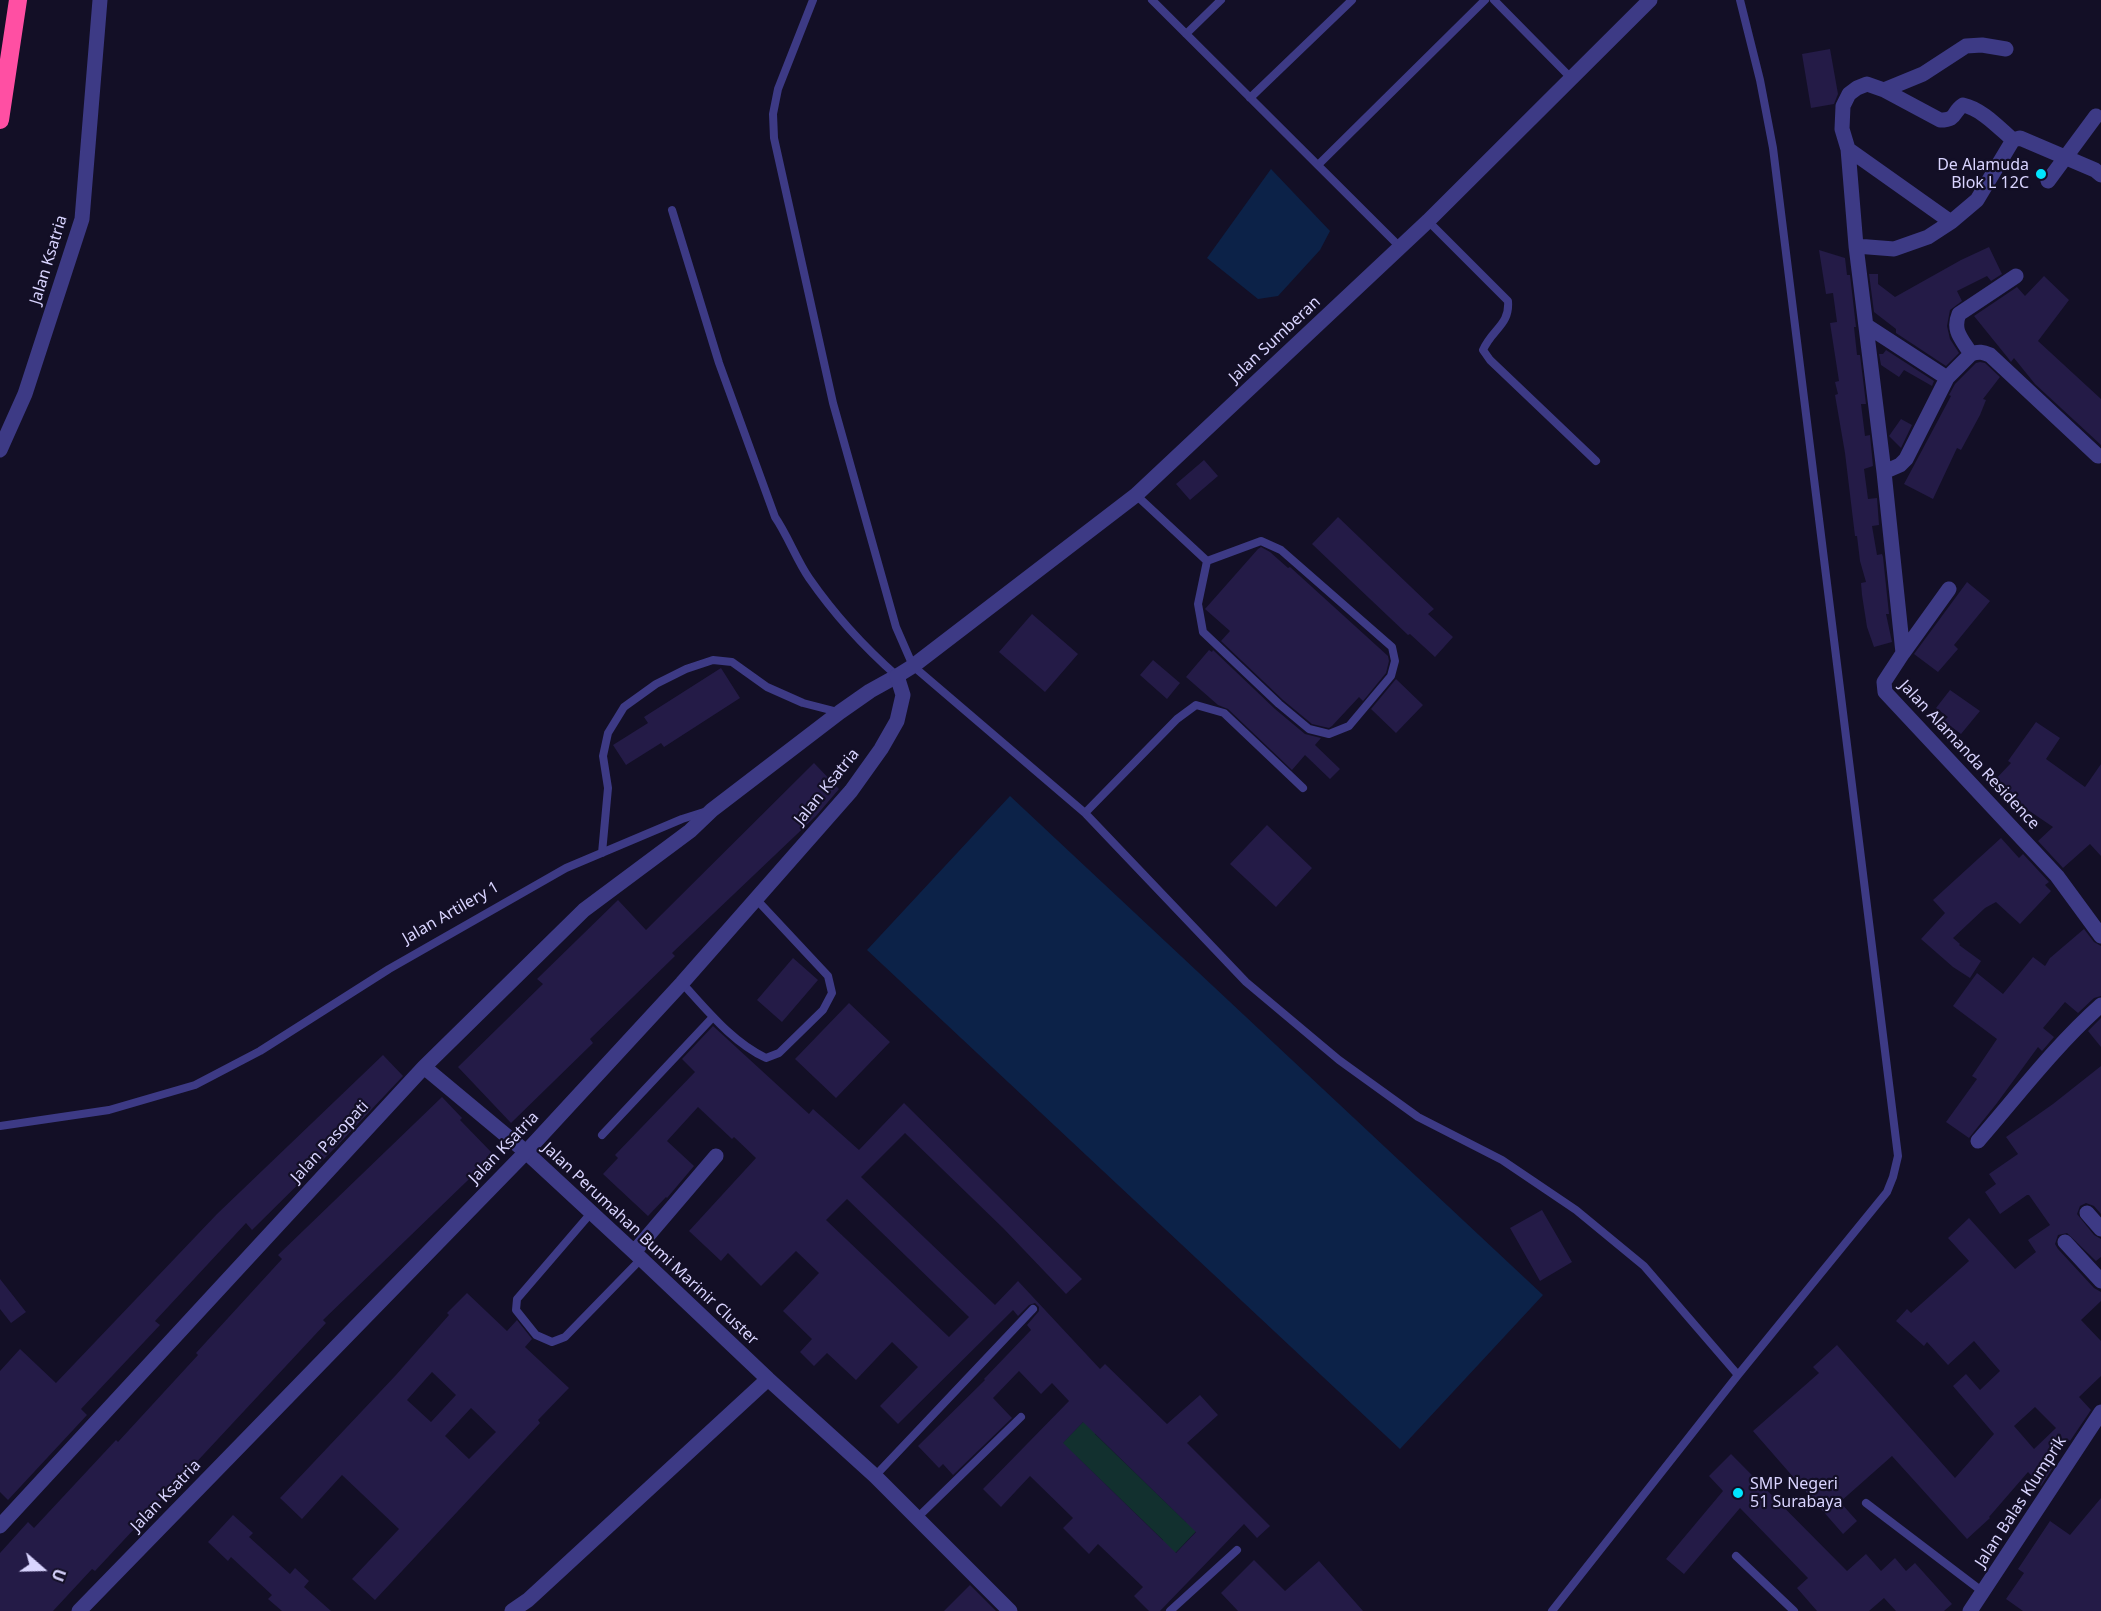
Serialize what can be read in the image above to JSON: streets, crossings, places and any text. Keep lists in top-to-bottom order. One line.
{"streets":{"street":["Jalan Ksatria","Jalan Sumberan","Jalan Alamanda Residence","Jalan Artilery 1","Jalan Pasopati","Jalan Perumahan Bumi Marinir Cluster","Jalan Balas Klumprik"]},"crossings":[["Jalan Ksatria","Jalan Sumberan"],["Jalan Ksatria","Jalan Artilery 1"],["Jalan Ksatria","Jalan Perumahan Bumi Marinir Cluster"],["Jalan Sumberan","Jalan Artilery 1"],["Jalan Artilery 1","Jalan Pasopati"],["Jalan Pasopati","Jalan Perumahan Bumi Marinir Cluster"]],"places":["De Alamuda Blok L 12C","SMP Negeri 51 Surabaya"],"north":"right"}
